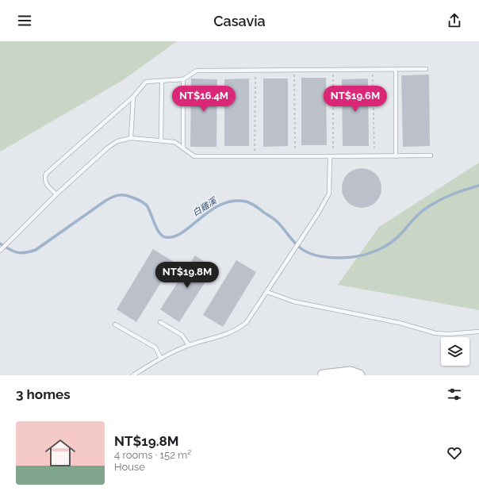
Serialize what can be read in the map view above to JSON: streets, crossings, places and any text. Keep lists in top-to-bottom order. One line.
{"water":["白雞溪"],"page":{"header":"Casavia","price":["NT$16.4M","NT$19.6M","NT$19.8M"],"heading":"3 homes","list":[{"name":"NT$19.8M","note":"4 rooms · 152 m² · House"}]}}
